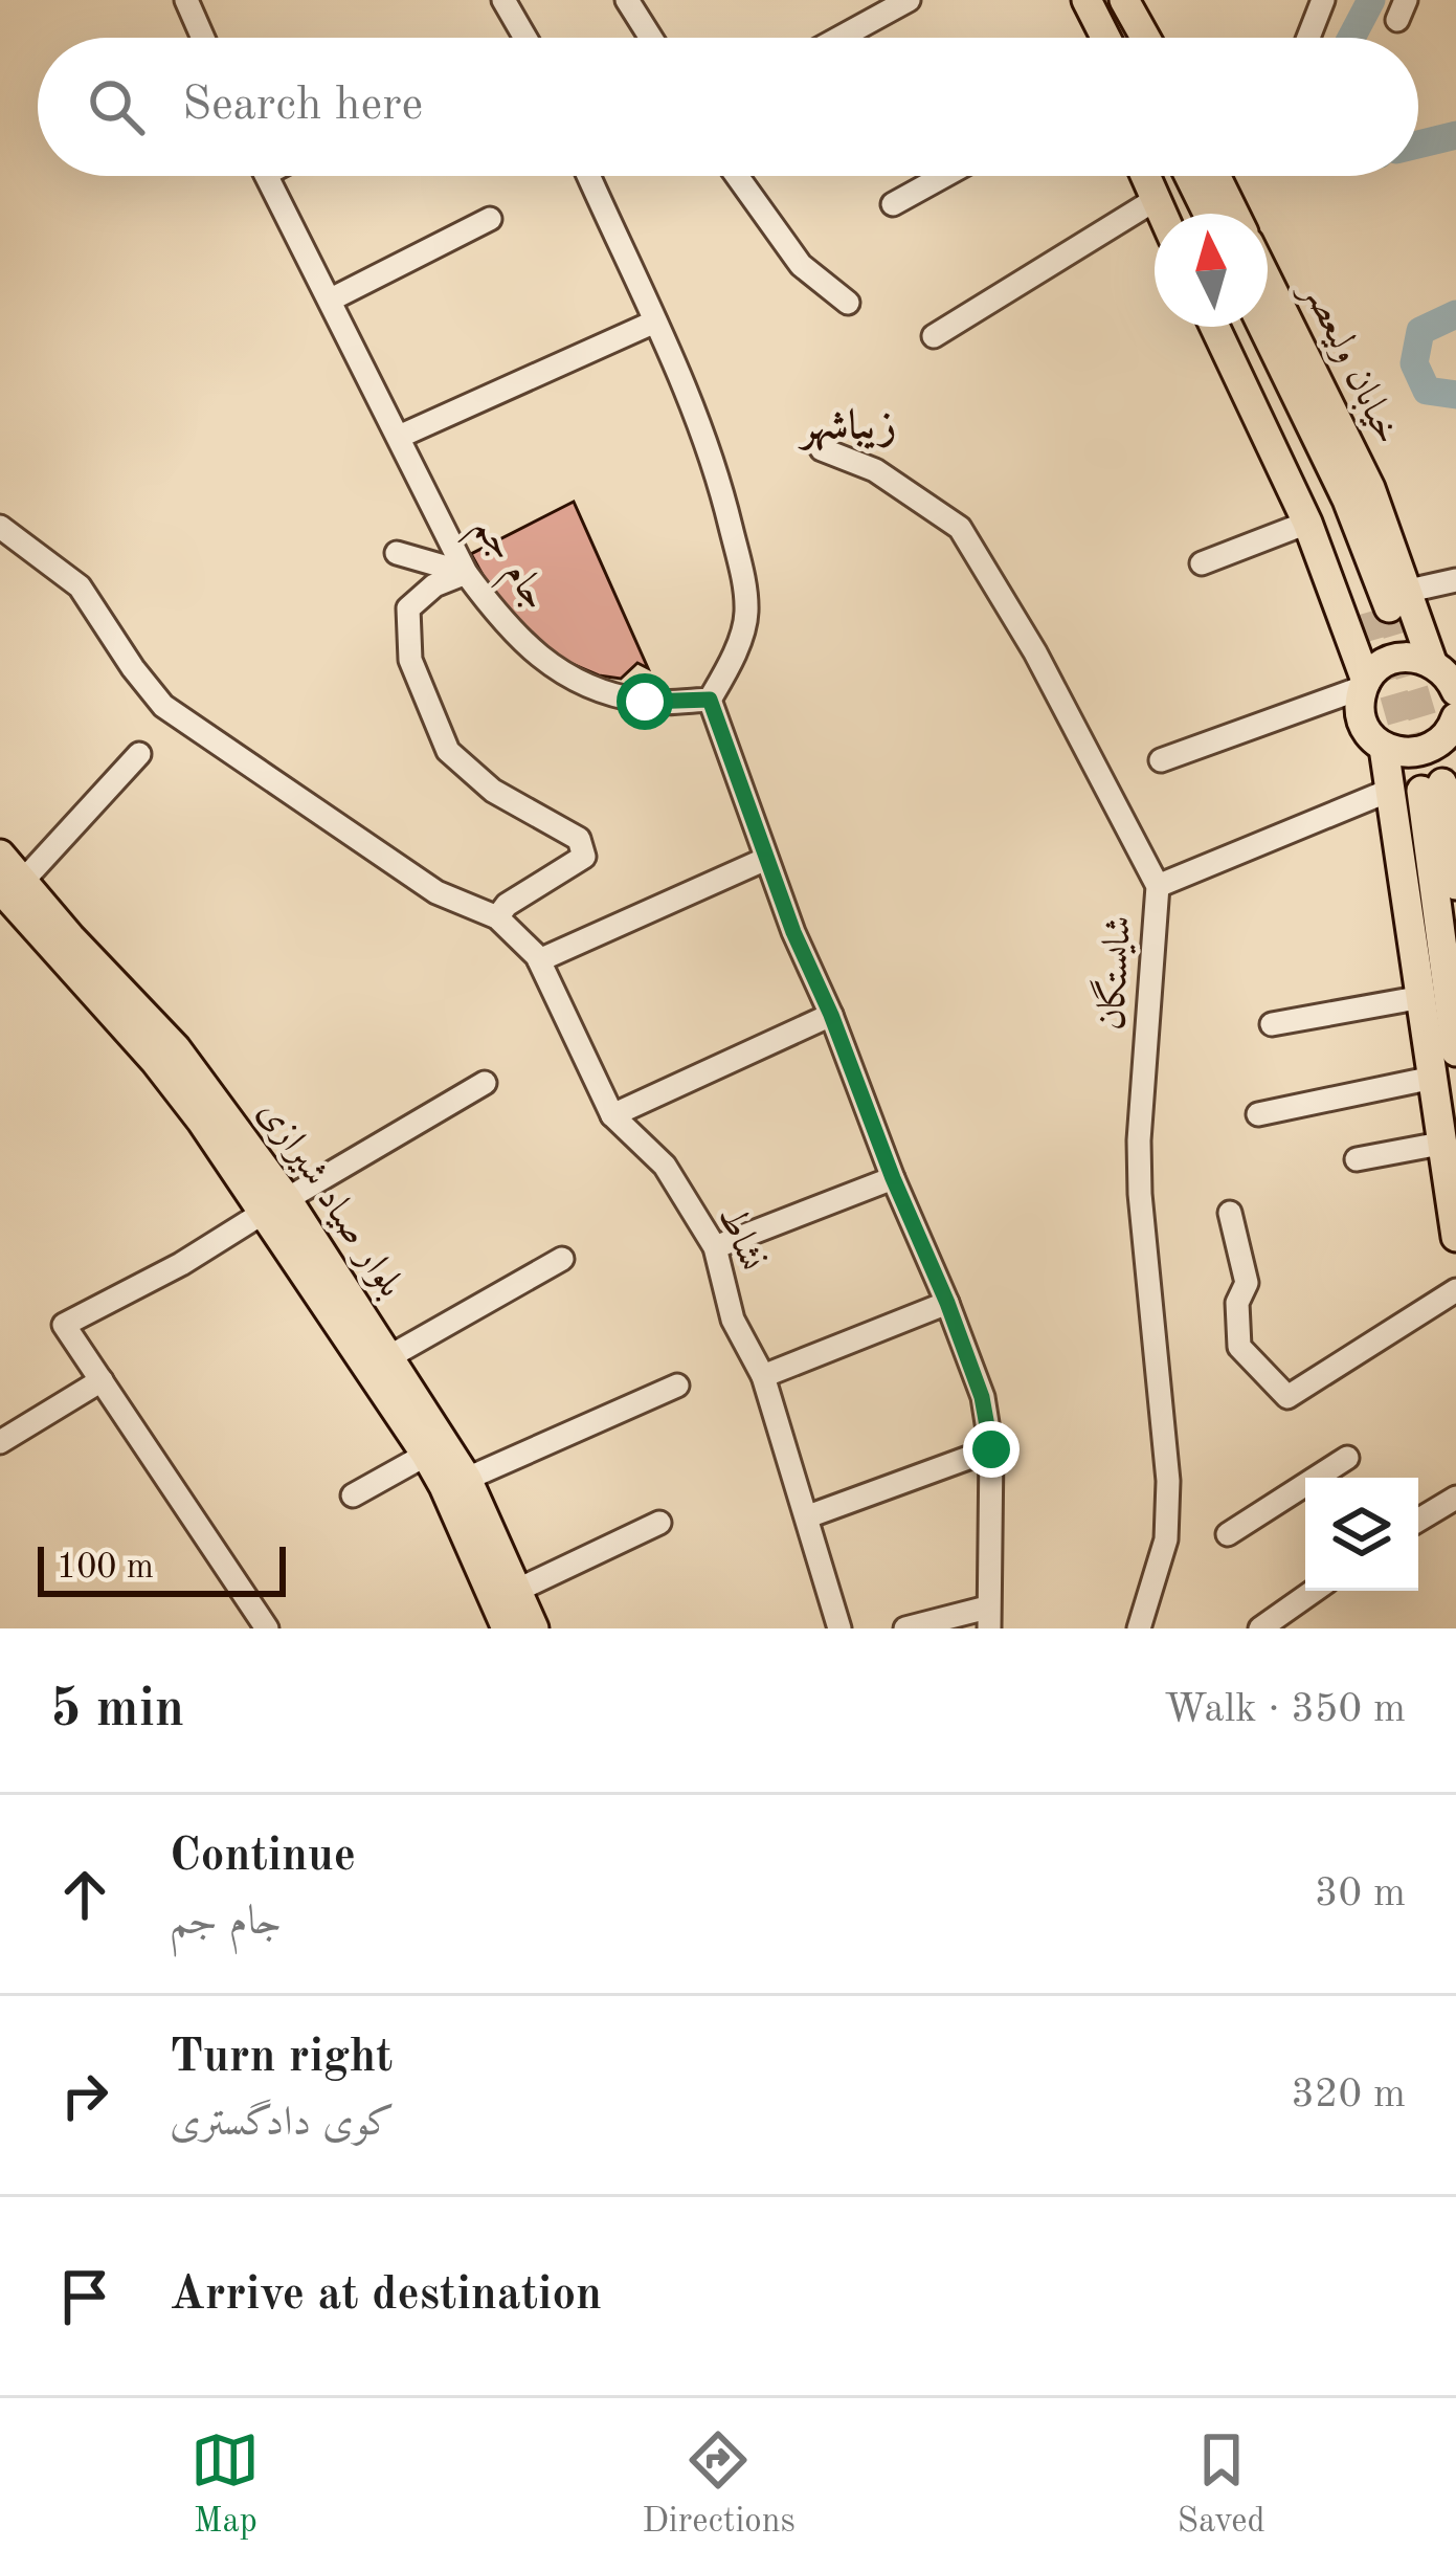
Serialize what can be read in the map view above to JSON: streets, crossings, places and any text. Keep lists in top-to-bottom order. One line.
{"streets":{"main road":["خیابان ولیعصر","بلوار صیاد شیرازی"],"street":["جام جم","شایستگان","نشاط"]},"districts":["زیباشهر"],"scale_bar":"100 m","north":"top","page":{"search":"Search here","scale":"100 m","heading":["5 min","Walk · 350 m"],"list":[["Continue","جام جم","30 m"],["Turn right","کوی دادگستری","320 m"],"Arrive at destination"],"nav":["Map","Directions","Saved"]}}
